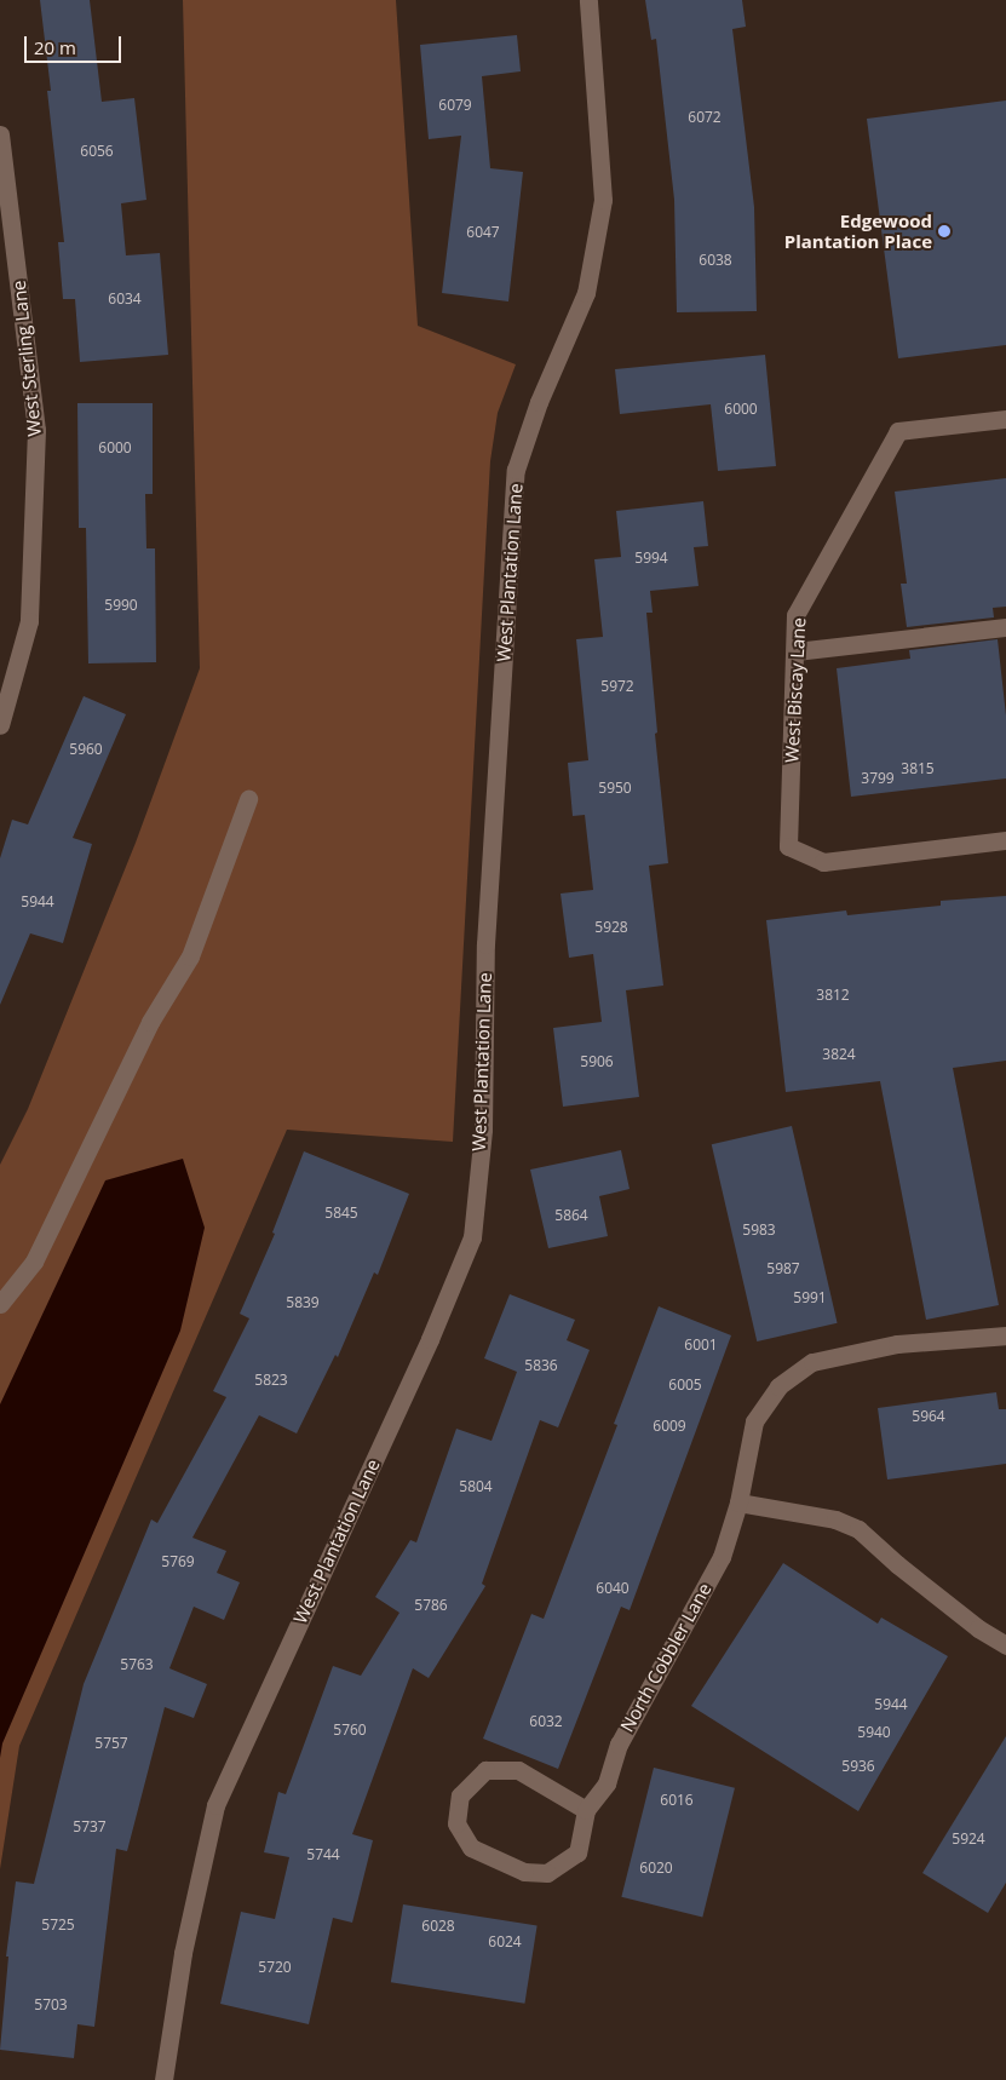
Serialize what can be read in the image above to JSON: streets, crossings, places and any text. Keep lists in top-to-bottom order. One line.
{"streets":{"street":["West Sterling Lane","West Plantation Lane","West Biscay Lane","North Cobbler Lane"]},"places":["Edgewood Plantation Place"],"house_numbers":["6079","6072","6056","6047","6038","6034","6000","6000","5994","5990","5972","5960","3815","3799","5950","5944","5928","3812","3824","5906","5845","5864","5983","5987","5991","5839","6001","5836","5823","6005","5964","6009","5804","5769","6040","5786","5763","5944","6032","5760","5940","5757","5936","6016","5737","5924","5744","6020","5725","6028","6024","5720","5703"],"scale_bar":"20 m"}
